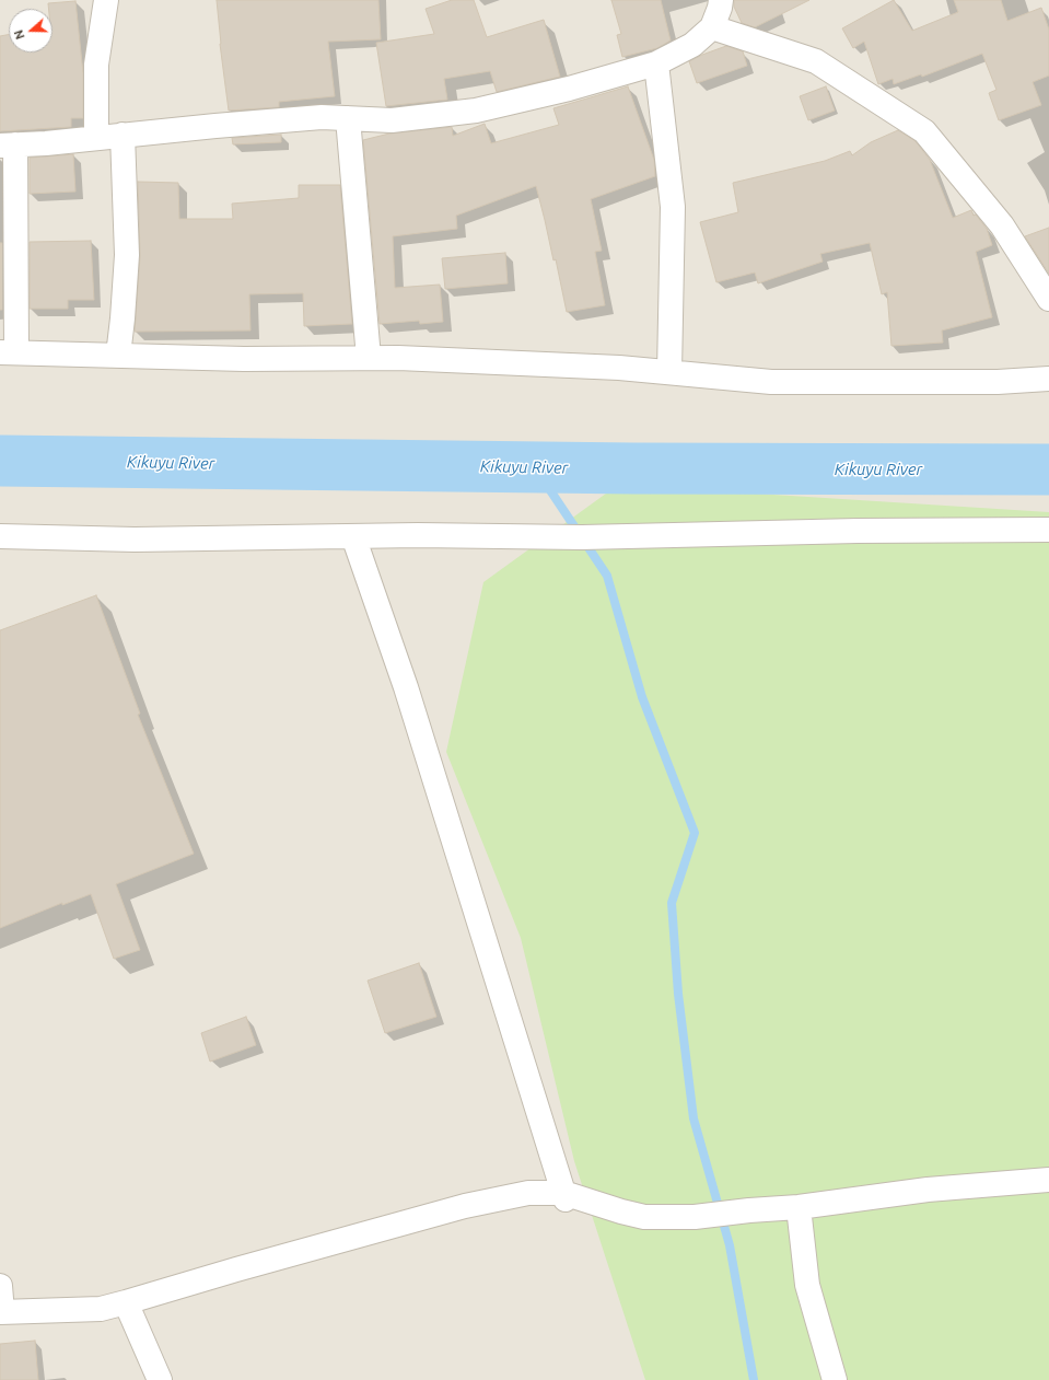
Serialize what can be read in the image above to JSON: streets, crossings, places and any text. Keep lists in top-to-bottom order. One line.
{"water":["Kikuyu River"],"north":"left"}
